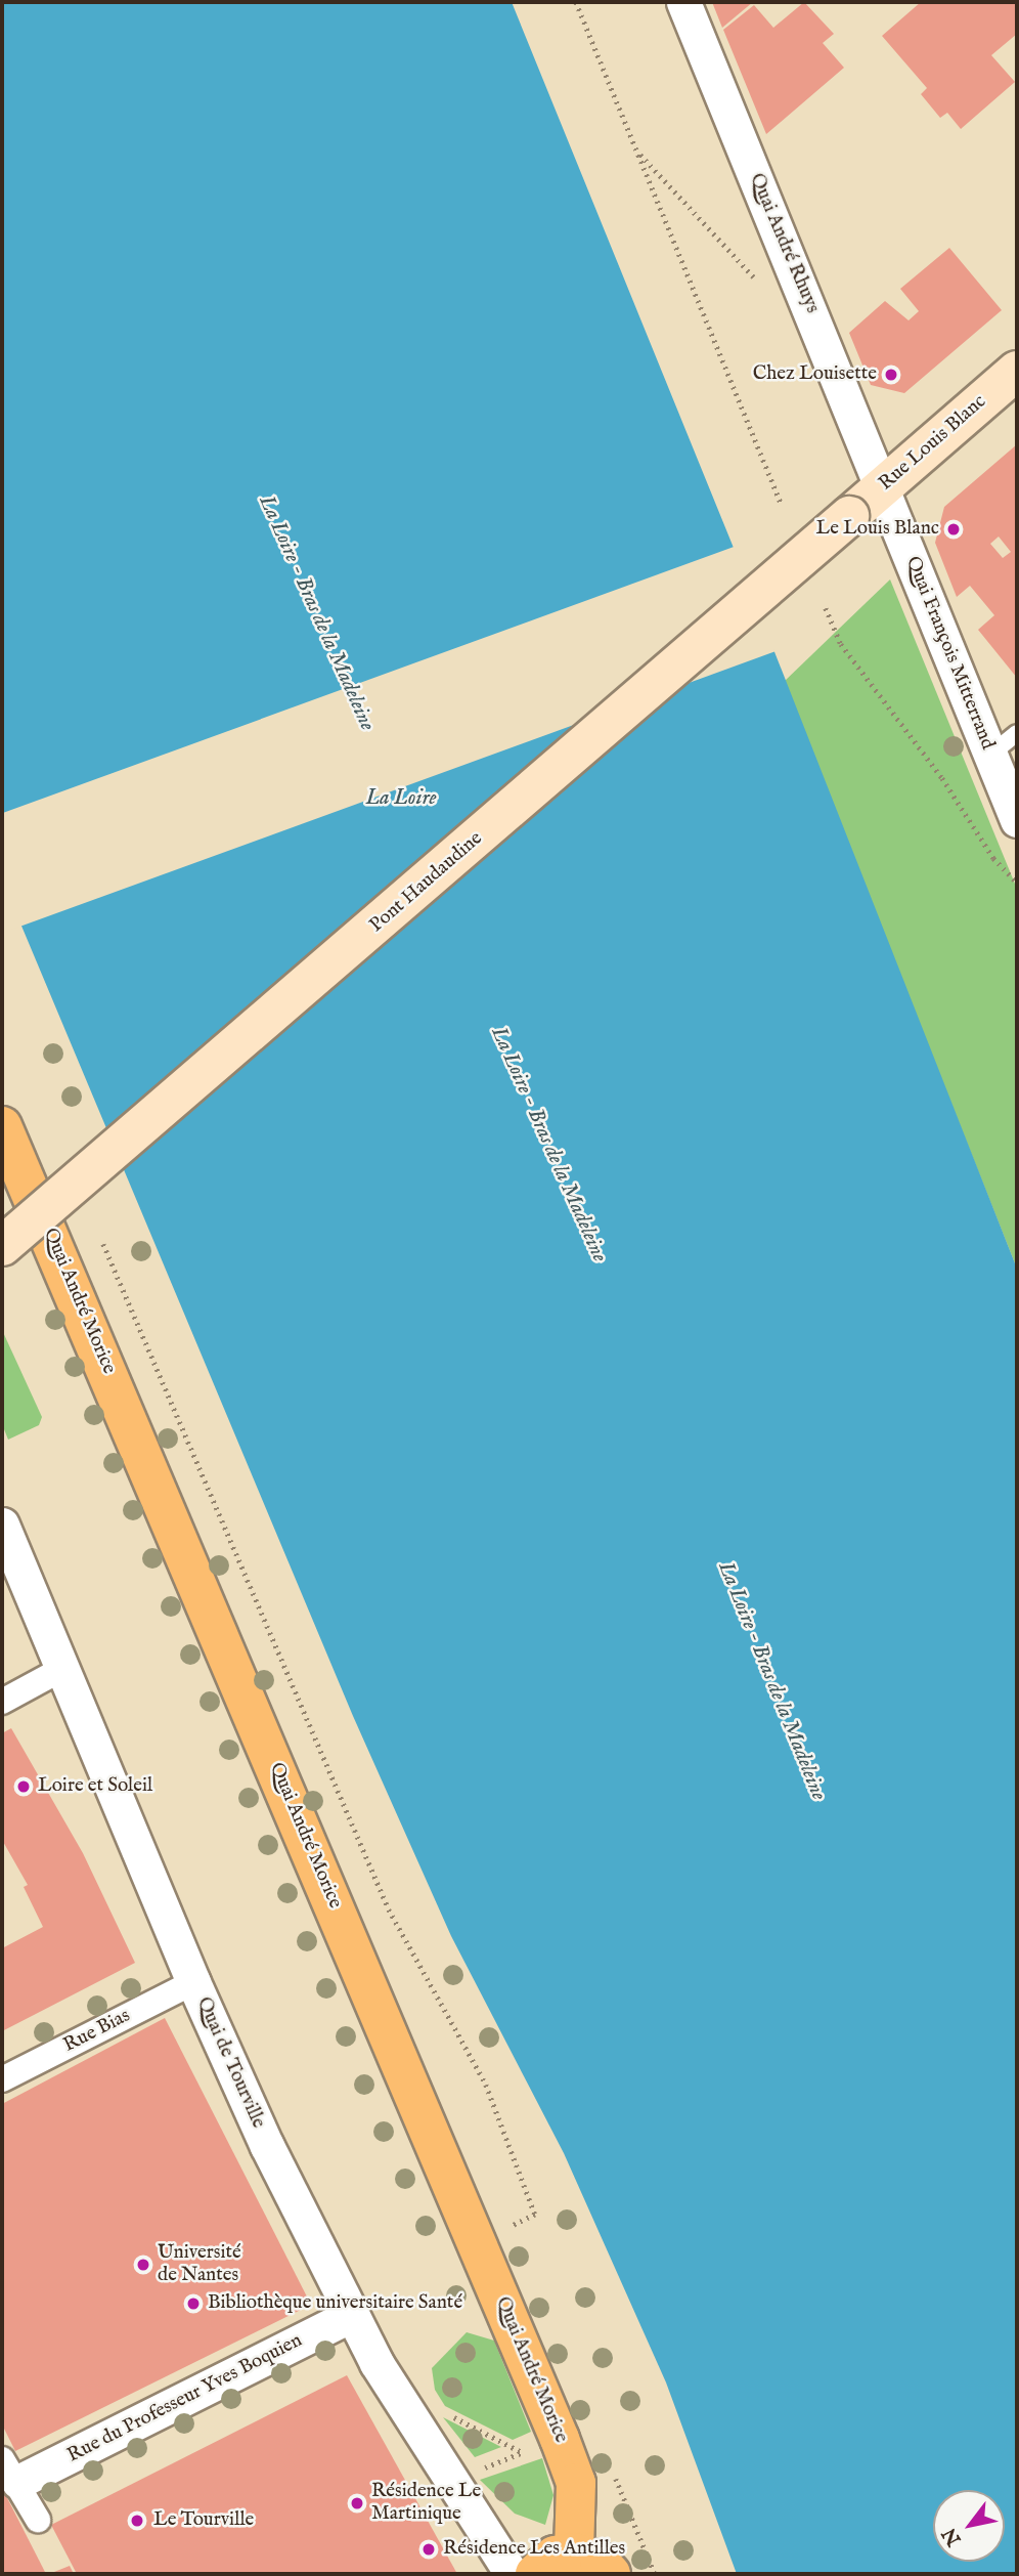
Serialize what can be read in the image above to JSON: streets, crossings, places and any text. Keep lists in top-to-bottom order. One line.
{"streets":{"main road":["Rue Louis Blanc","Pont Haudaudine","Quai André Morice"],"street":["Quai André Rhuys","Quai François Mitterrand","Rue Bias","Quai de Tourville","Rue du Professeur Yves Boquien"]},"crossings":[["Quai André Rhuys","Rue Louis Blanc"],["Quai André Rhuys","Quai François Mitterrand"],["Rue Louis Blanc","Quai François Mitterrand"],["Rue Louis Blanc","Pont Haudaudine"],["Rue Bias","Quai de Tourville"],["Quai de Tourville","Rue du Professeur Yves Boquien"]],"water":["La Loire - Bras de la Madeleine","La Loire"],"places":["Chez Louisette","Le Louis Blanc","Loire et Soleil","Université de Nantes","Bibliothèque universitaire Santé","Résidence Le Martinique","Le Tourville","Résidence Les Antilles"],"north":"bottom left"}
